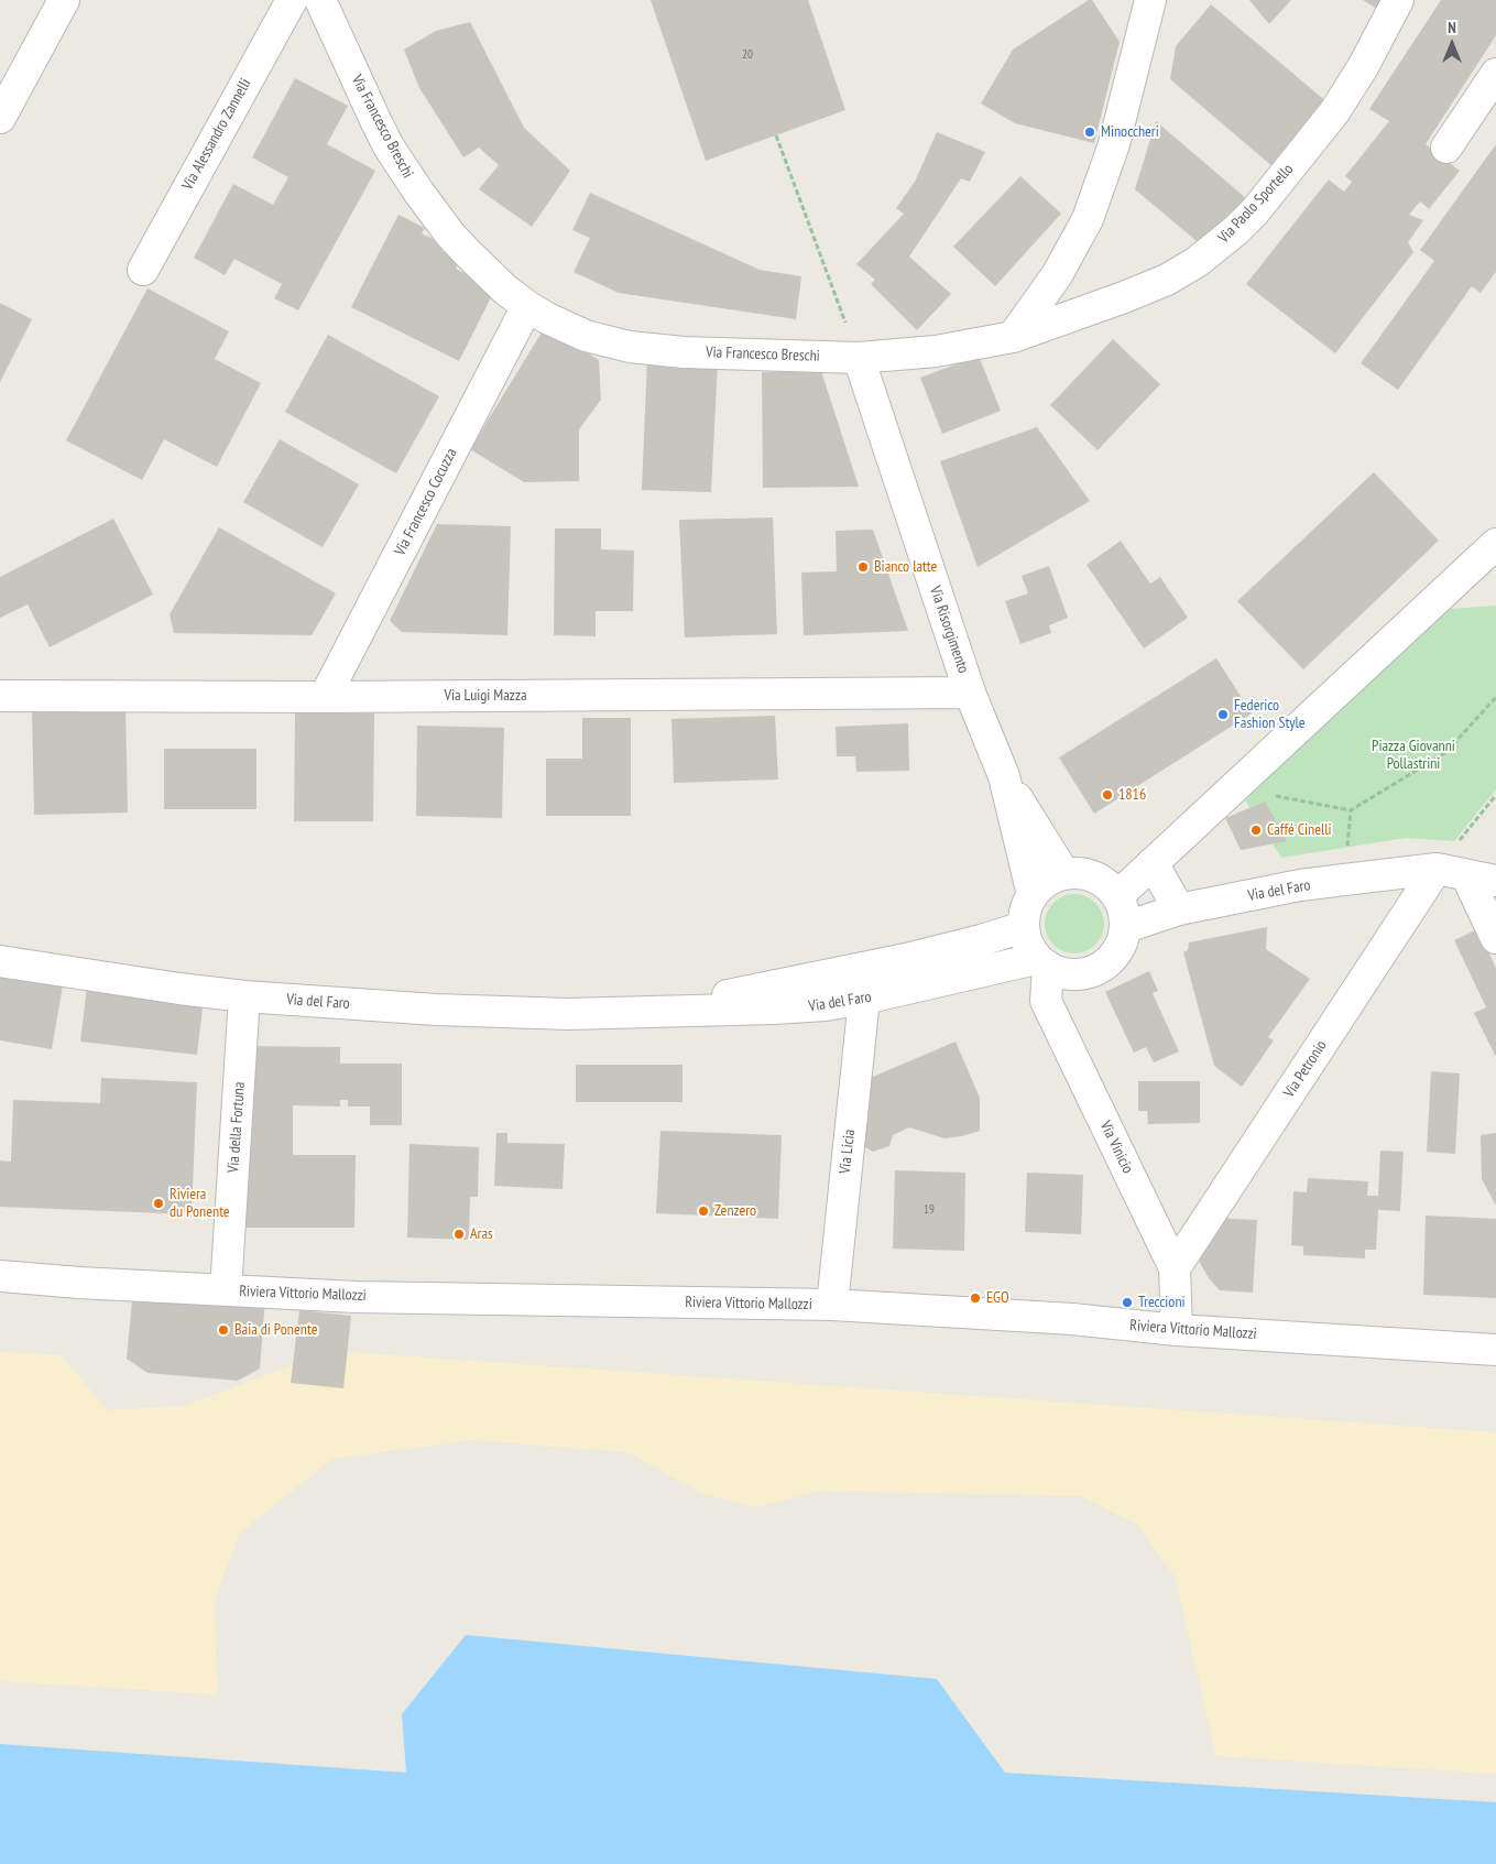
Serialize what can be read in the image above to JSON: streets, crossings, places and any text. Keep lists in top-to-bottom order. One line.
{"streets":{"street":["Via Francesco Breschi","Via Alessandro Zannelli","Via Paolo Sportello","Via Francesco Cocuzza","Via Risorgimento","Via Luigi Mazza","Via del Faro","Via Petronio","Via della Fortuna","Via Vinicio","Via Licia","Riviera Vittorio Mallozzi"]},"crossings":[["Via Francesco Breschi","Via Paolo Sportello"],["Via Francesco Breschi","Via Francesco Cocuzza"],["Via Francesco Breschi","Via Risorgimento"],["Via Francesco Cocuzza","Via Luigi Mazza"],["Via Risorgimento","Via Luigi Mazza"],["Via Risorgimento","Via del Faro"],["Via Risorgimento","Via Vinicio"],["Via del Faro","Via Petronio"],["Via del Faro","Via della Fortuna"],["Via del Faro","Via Vinicio"],["Via del Faro","Via Licia"],["Via Petronio","Via Vinicio"],["Via della Fortuna","Riviera Vittorio Mallozzi"],["Via Vinicio","Riviera Vittorio Mallozzi"],["Via Licia","Riviera Vittorio Mallozzi"]],"parks":["Piazza Giovanni Pollastrini"],"places":["Minoccheri","Bianco latte","Federico Fashion Style","1816","Caffé Cinelli","Riviera du Ponente","Zenzero","Aras","EGO","Treccioni","Baia di Ponente"],"house_numbers":["20","19"],"north":"top"}
